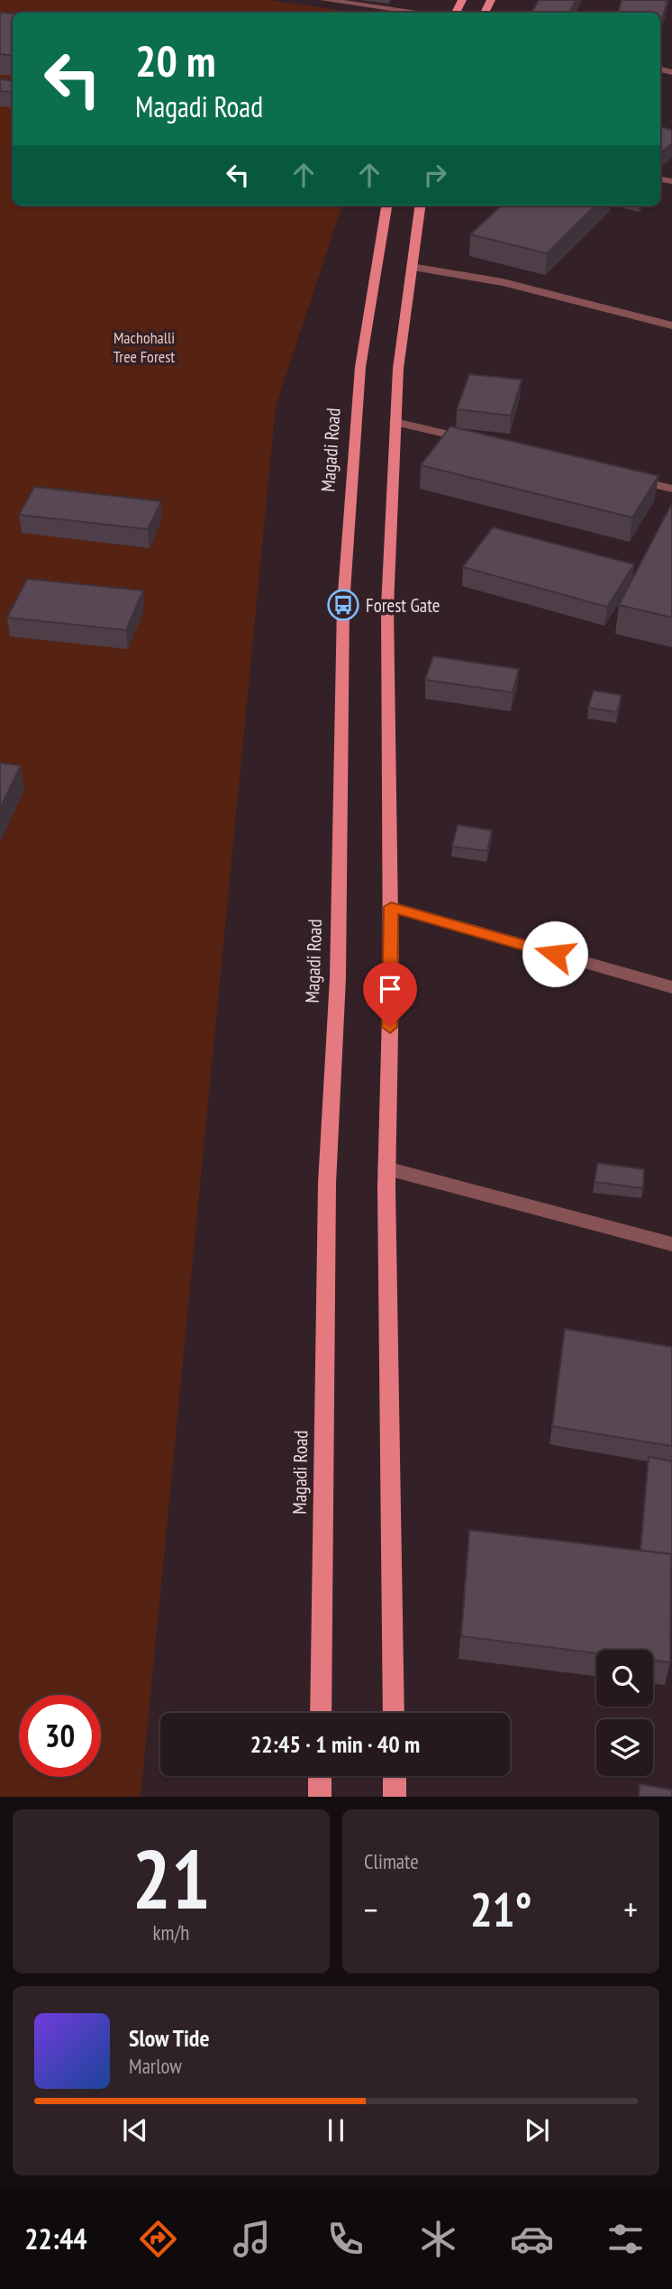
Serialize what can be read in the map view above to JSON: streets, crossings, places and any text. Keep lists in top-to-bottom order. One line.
{"streets":{"main road":["Magadi Road"]},"parks":["Machohalli Tree Forest"],"places":{"bus stop":["Forest Gate"]},"page":{"turn":["20 m","Magadi Road"],"limit":"30","trip":"22:45 · 1 min · 40 m","tile":[["21","km/h"],"Climate"],"heat":["−","21°","+"],"song":["Slow Tide","Marlow"],"tabs":"22:44"}}
